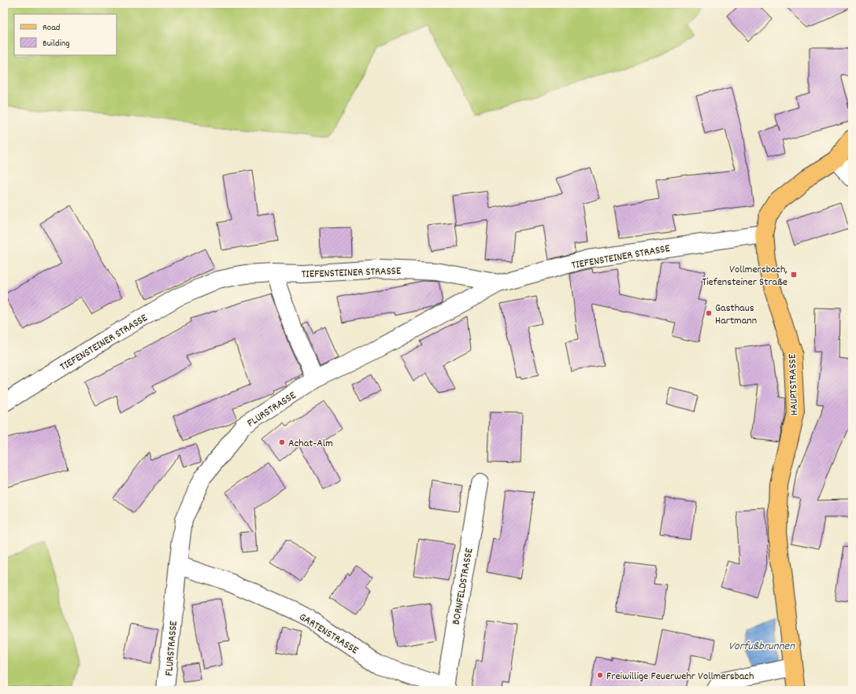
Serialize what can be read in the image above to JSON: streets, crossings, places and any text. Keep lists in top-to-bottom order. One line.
{"streets":{"main road":["HAUPTSTRASSE"],"street":["TIEFENSTEINER STRASSE","FLURSTRASSE","BORNFELDSTRASSE","GARTENSTRASSE"]},"crossings":[["TIEFENSTEINER STRASSE","HAUPTSTRASSE"],["TIEFENSTEINER STRASSE","FLURSTRASSE"],["FLURSTRASSE","GARTENSTRASSE"],["BORNFELDSTRASSE","GARTENSTRASSE"]],"water":["Vorfußbrunnen"],"places":{"transit":["Vollmersbach, Tiefensteiner Straße"],"other":["Gasthaus Hartmann","Achat-Alm","Freiwillige Feuerwehr Vollmersbach"]},"legend":["Road","Building"]}
